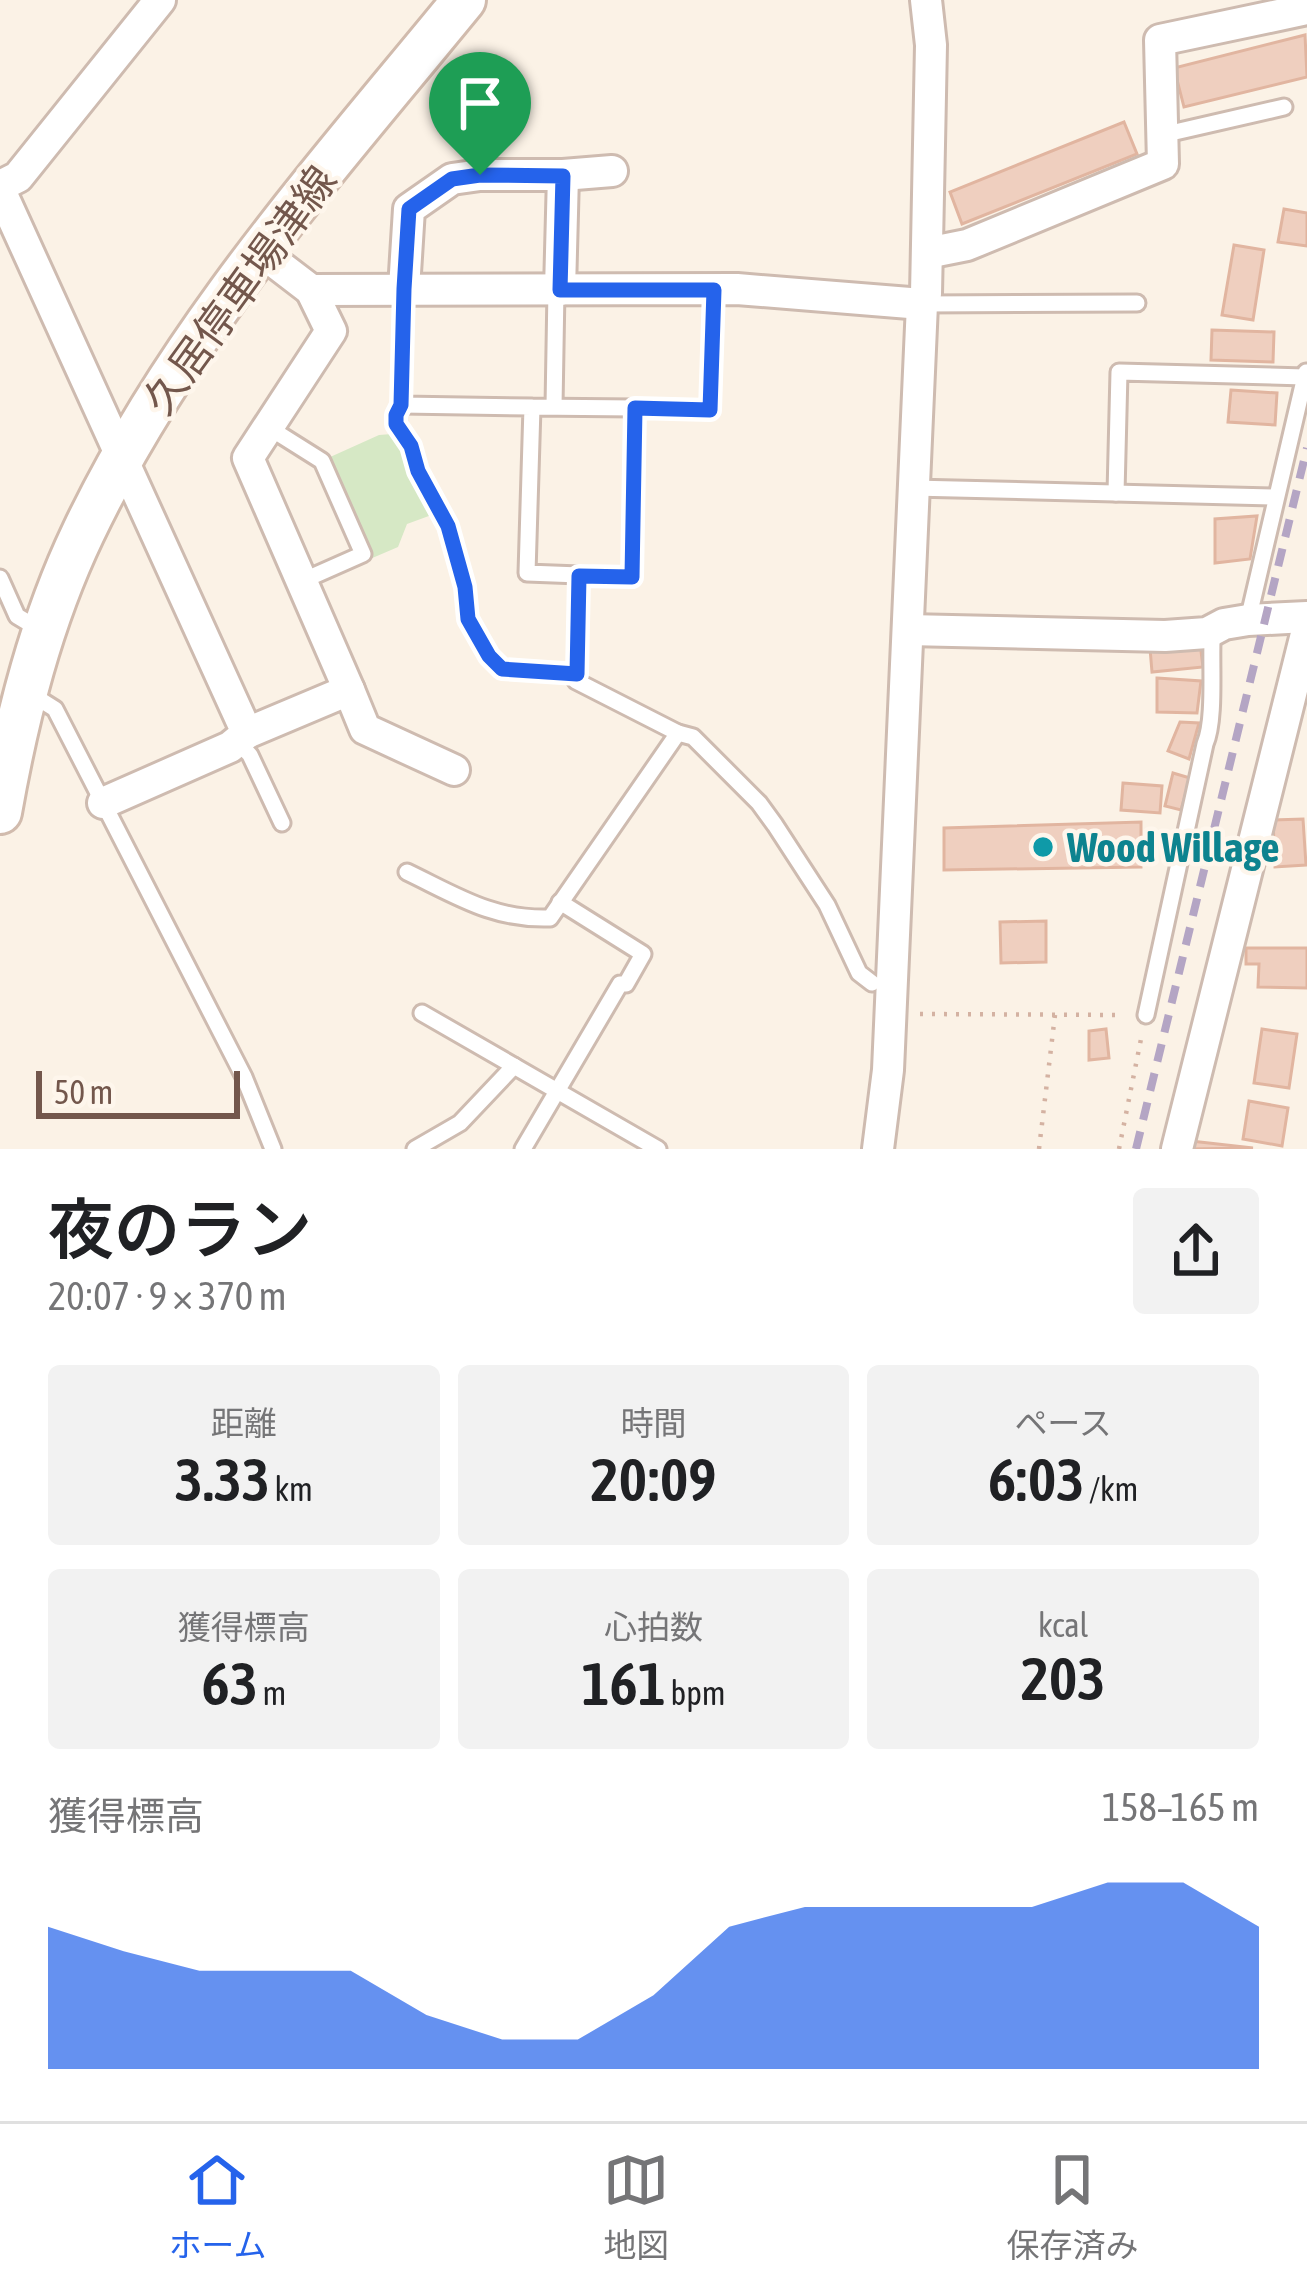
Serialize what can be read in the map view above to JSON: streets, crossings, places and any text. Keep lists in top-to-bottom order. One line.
{"streets":{"main road":["久居停車場津線"]},"places":["Wood Willage"],"scale_bar":"50 m","page":{"scale":"50 m","heading":["夜のラン","20:07 · 9 × 370 m"],"stats":[["距離","3.33 km"],["時間","20:09"],["ペース","6:03 /km"],["獲得標高","63 m"],["心拍数","161 bpm"],["kcal","203"]],"chart":["獲得標高","158–165 m"],"tabs":["ホーム","地図","保存済み"]}}
